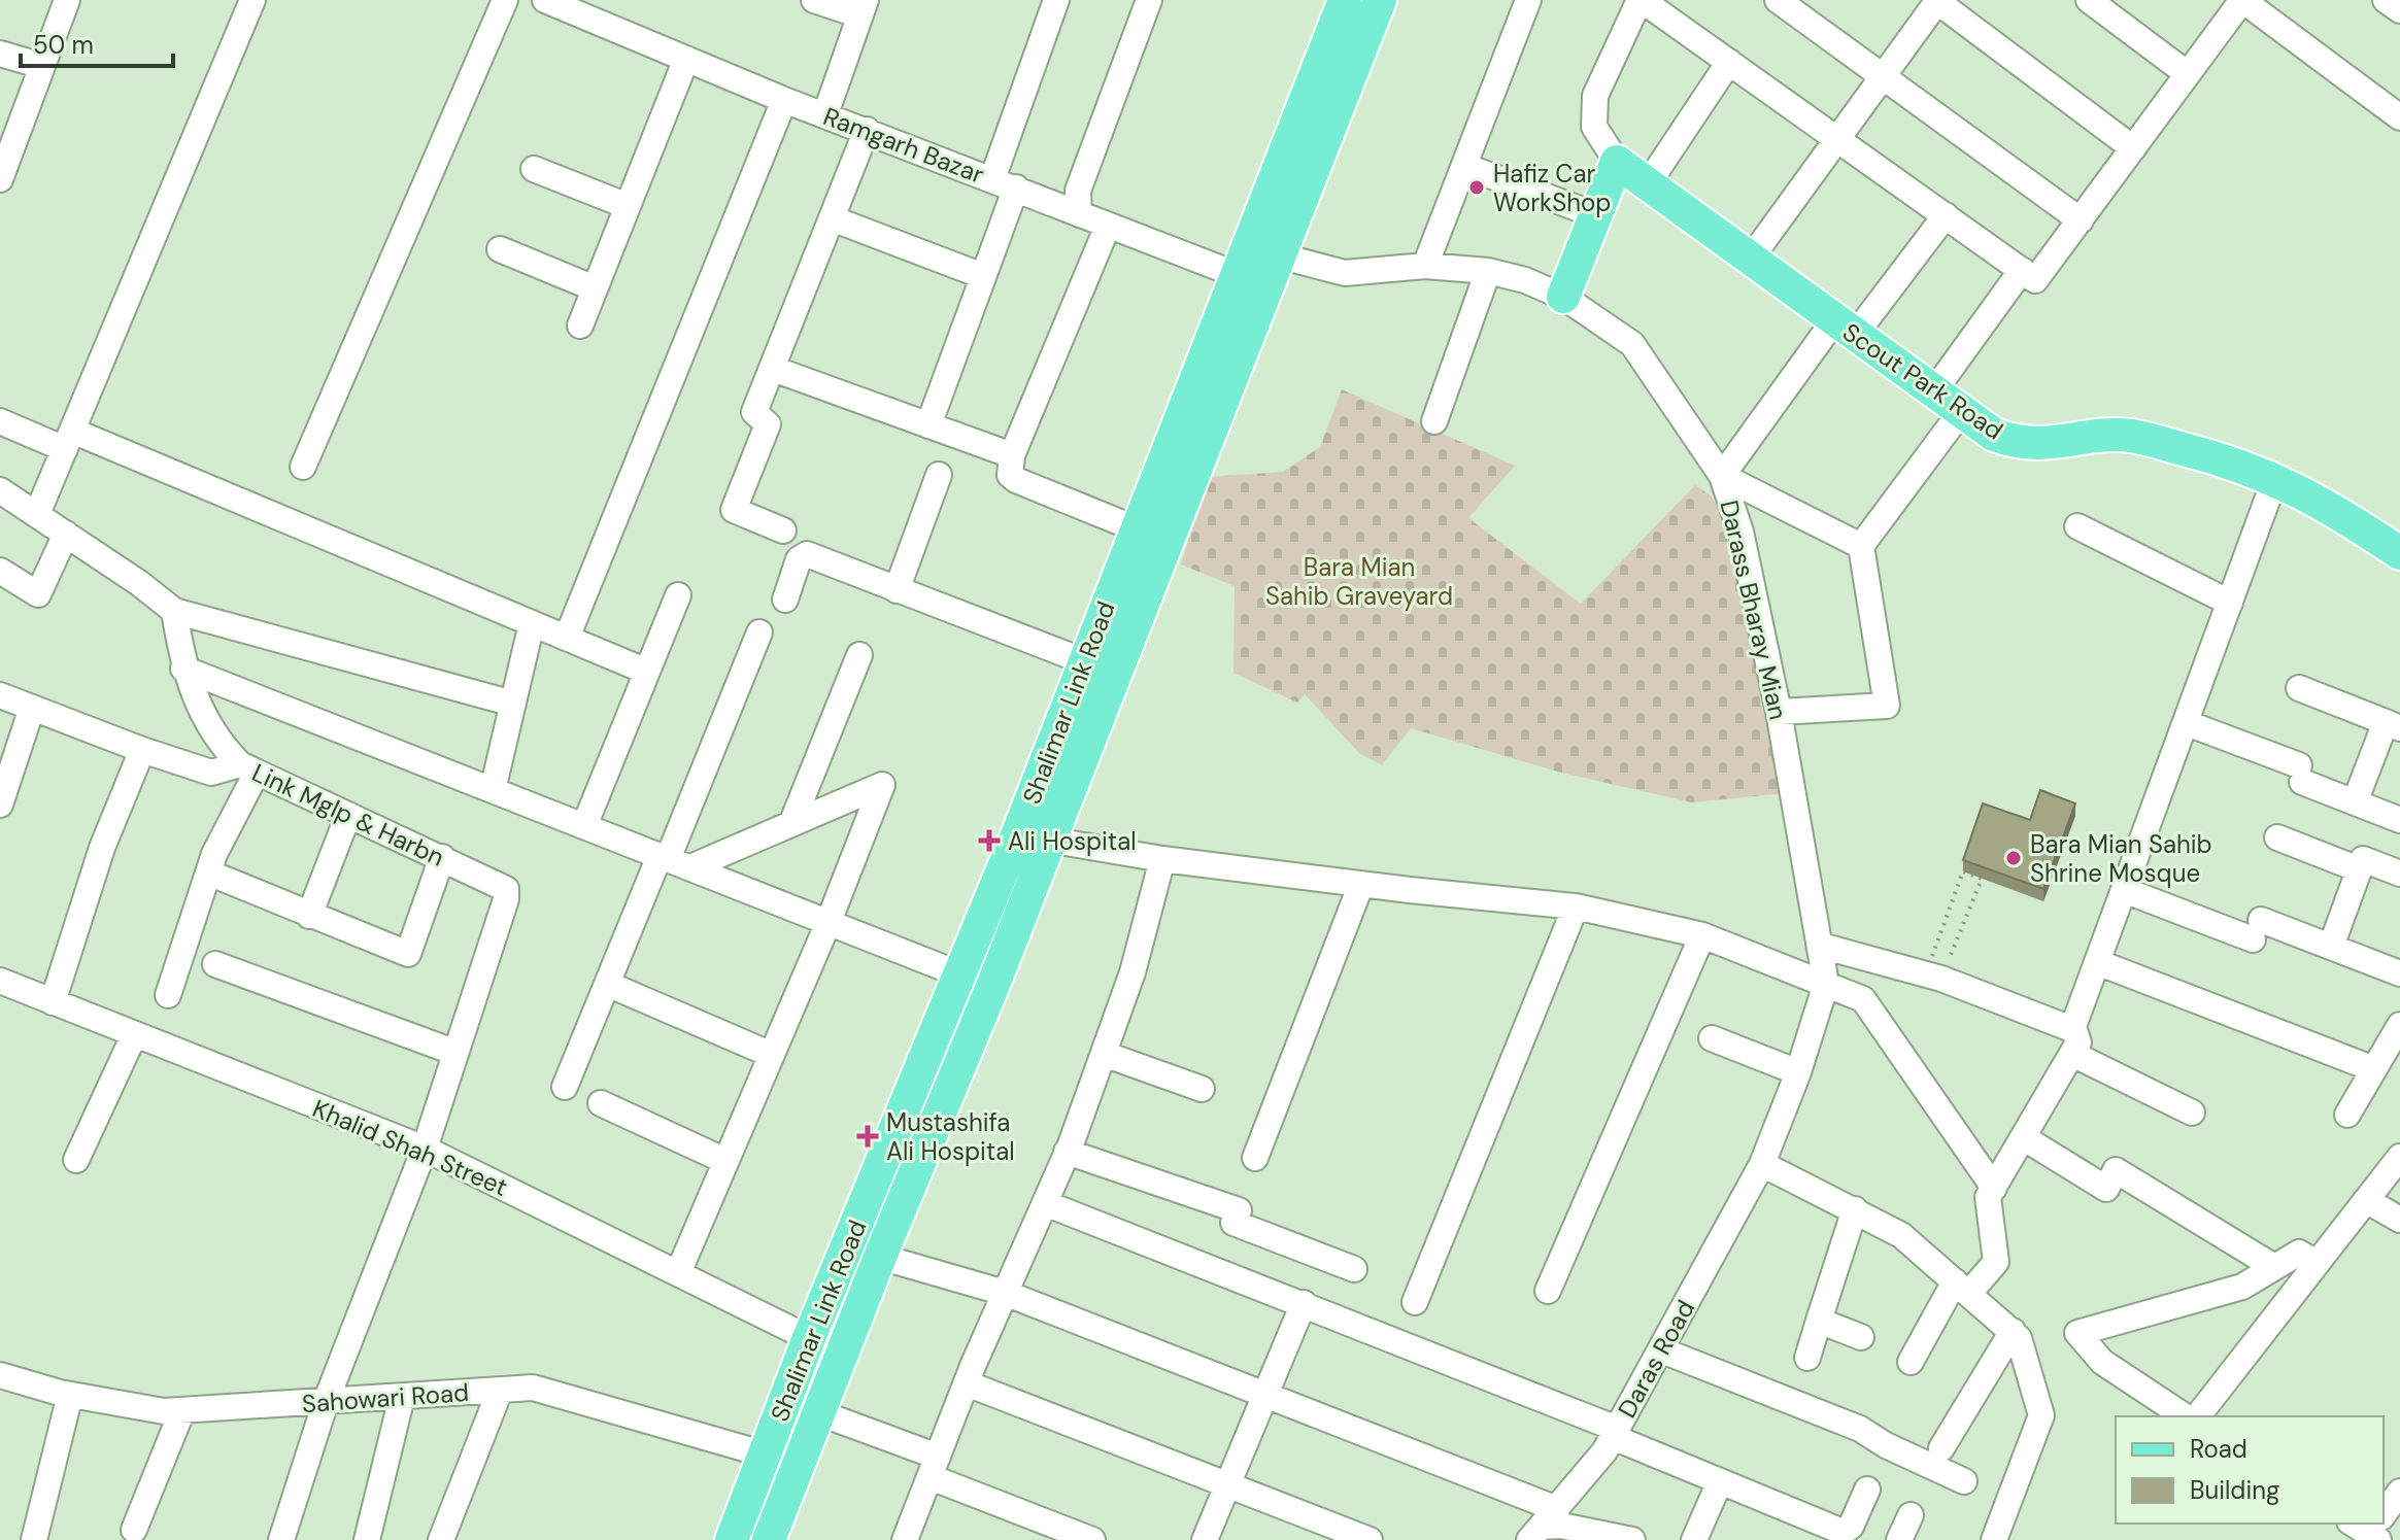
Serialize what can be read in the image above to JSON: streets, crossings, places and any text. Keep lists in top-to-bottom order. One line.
{"streets":{"main road":["Scout Park Road","Shalimar Link Road"],"street":["Ramgarh Bazar","Darass Bharay Mian","Link Mglp & Harbn","Khalid Shah Street","Daras Road","Sahowari Road"]},"crossings":[["Ramgarh Bazar","Darass Bharay Mian"],["Ramgarh Bazar","Shalimar Link Road"],["Darass Bharay Mian","Shalimar Link Road"],["Darass Bharay Mian","Daras Road"],["Shalimar Link Road","Khalid Shah Street"],["Shalimar Link Road","Sahowari Road"],["Link Mglp & Harbn","Khalid Shah Street"],["Link Mglp & Harbn","Sahowari Road"]],"parks":["Bara Mian Sahib Graveyard"],"places":{"other":["Hafiz Car WorkShop","Bara Mian Sahib Shrine Mosque"],"health":["Ali Hospital","Mustashifa Ali Hospital"]},"legend":["Road","Building"],"scale_bar":"50 m"}
